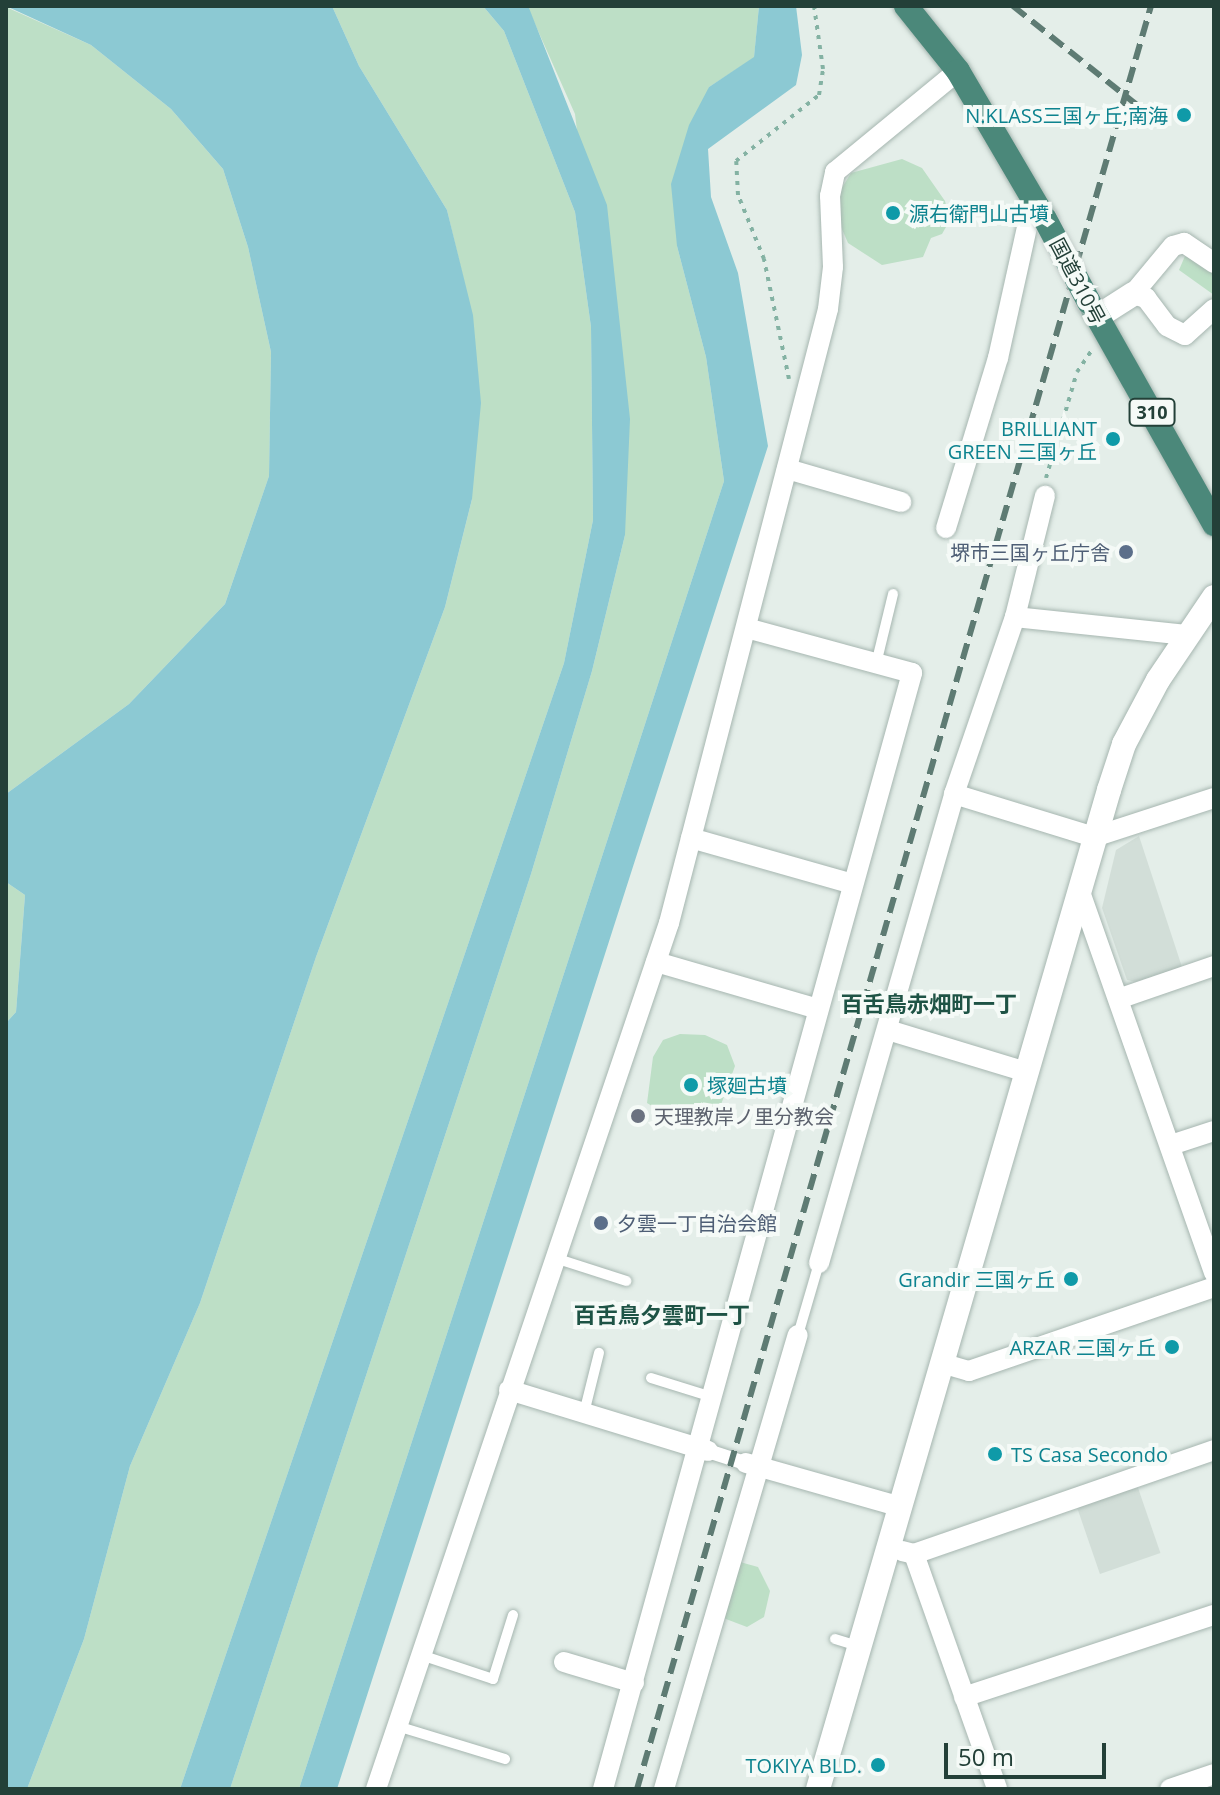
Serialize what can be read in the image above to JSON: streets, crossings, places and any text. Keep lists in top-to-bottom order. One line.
{"streets":{"highway":["国道310号","310"]},"districts":["百舌鳥赤畑町一丁","百舌鳥夕雲町一丁"],"places":["N.KLASS三国ヶ丘;南海","源右衛門山古墳","BRILLIANT GREEN 三国ヶ丘","堺市三国ヶ丘庁舎","塚廻古墳","天理教岸ノ里分教会","夕雲一丁自治会館","Grandir 三国ヶ丘","ARZAR 三国ヶ丘","TS Casa Secondo","TOKIYA BLD."],"scale_bar":"50 m"}
